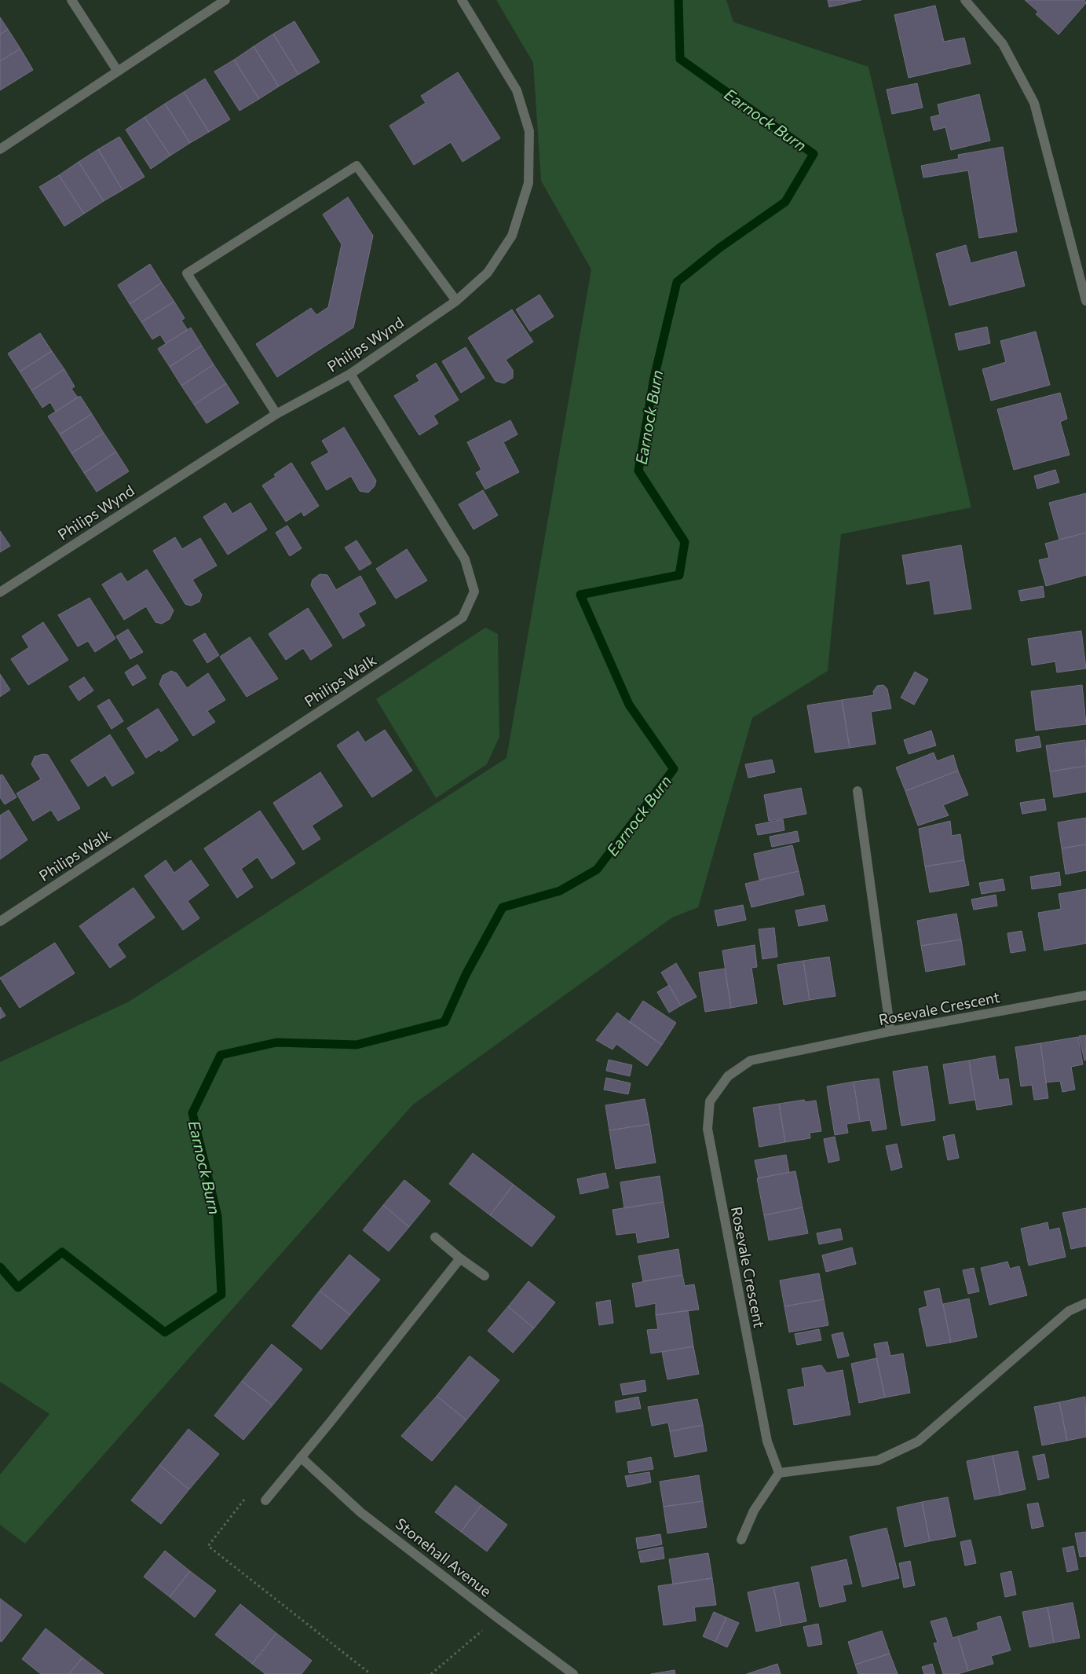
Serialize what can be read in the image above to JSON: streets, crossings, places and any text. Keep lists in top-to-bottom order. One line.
{"streets":{"street":["Philips Wynd","Philips Walk","Rosevale Crescent","Stonehall Avenue"]},"crossings":[["Philips Wynd","Philips Walk"]],"water":["Earnock Burn"]}
